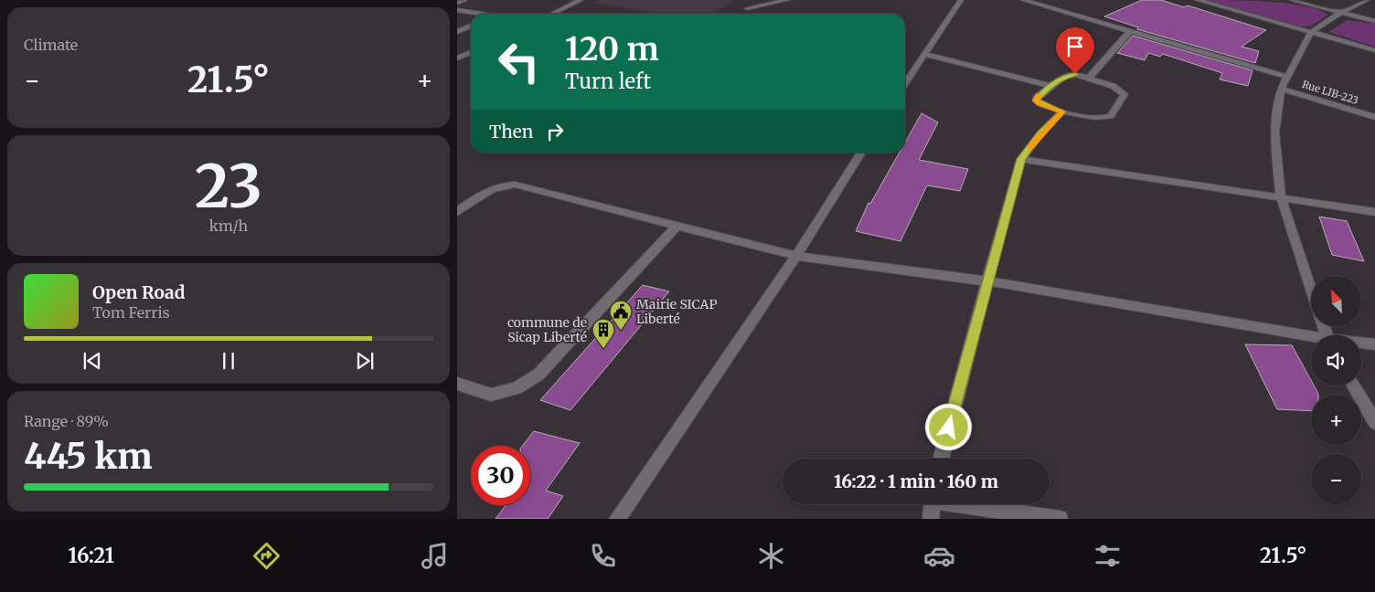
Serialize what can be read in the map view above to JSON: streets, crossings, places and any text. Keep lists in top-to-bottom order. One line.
{"streets":{"street":["Rue LIB-223"]},"places":{"public building":["Mairie SICAP Liberté"],"building":["commune de Sicap Liberté"]},"north":"top left","page":{"tile":["Climate",["23","km/h"],["Range · 89%","445 km"]],"turn":["120 m","Turn left"],"heat":["−","21.5°","+"],"then":"Then","song":["Open Road","Tom Ferris"],"map_buttons":["+","−"],"limit":"30","trip":"16:22 · 1 min · 160 m","tabs":["16:21","21.5°"]}}
